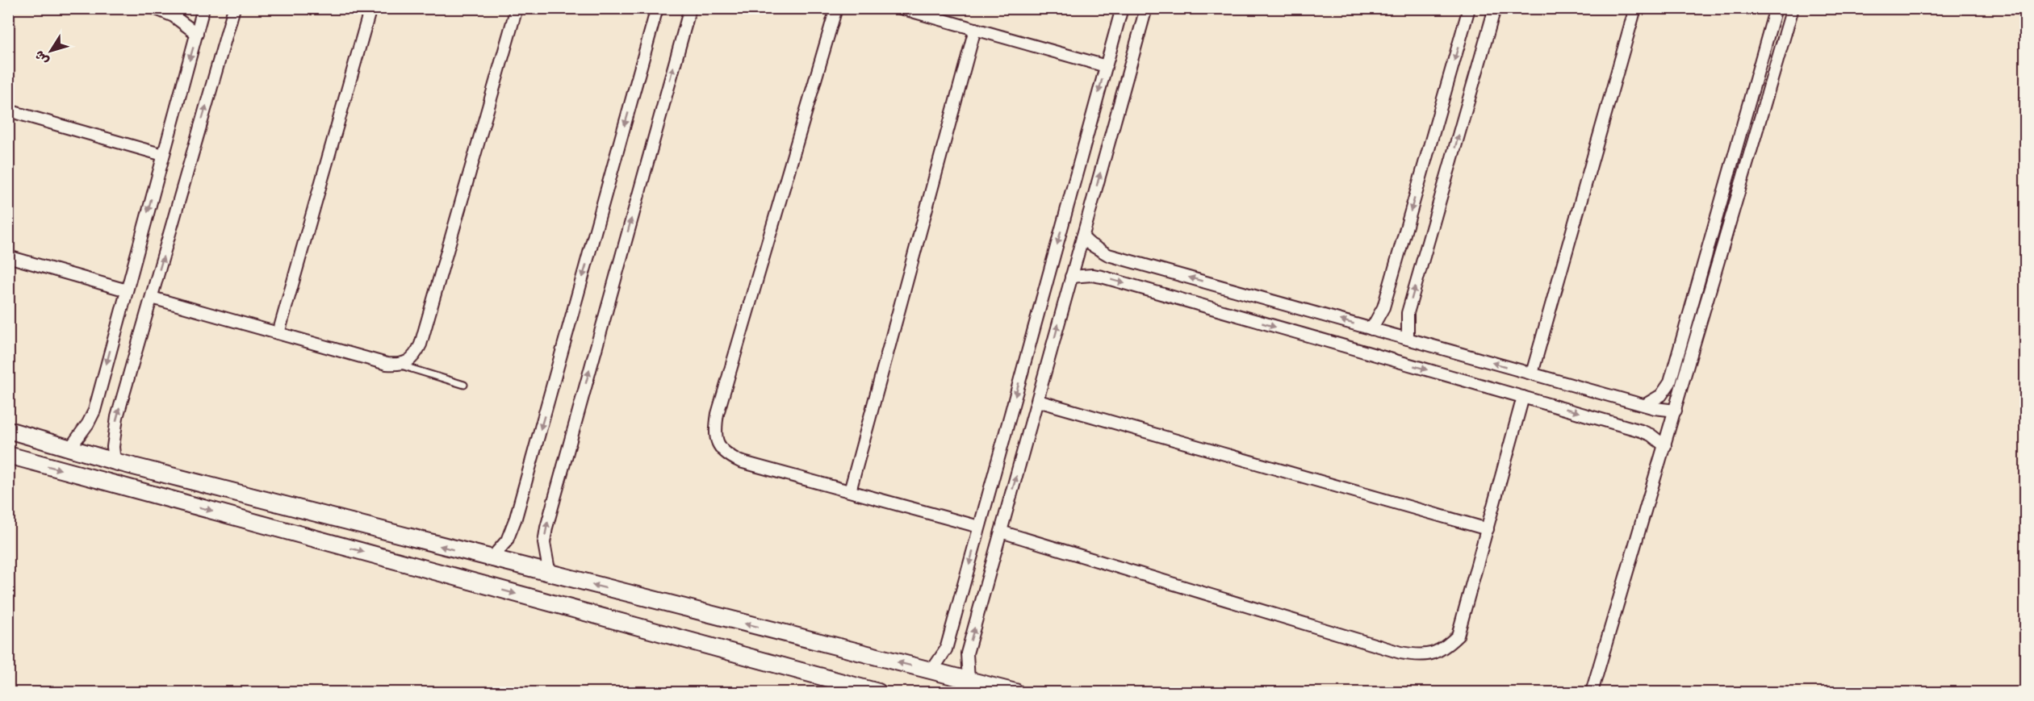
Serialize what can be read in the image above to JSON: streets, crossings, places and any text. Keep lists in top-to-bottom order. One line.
{"north":"bottom left"}
